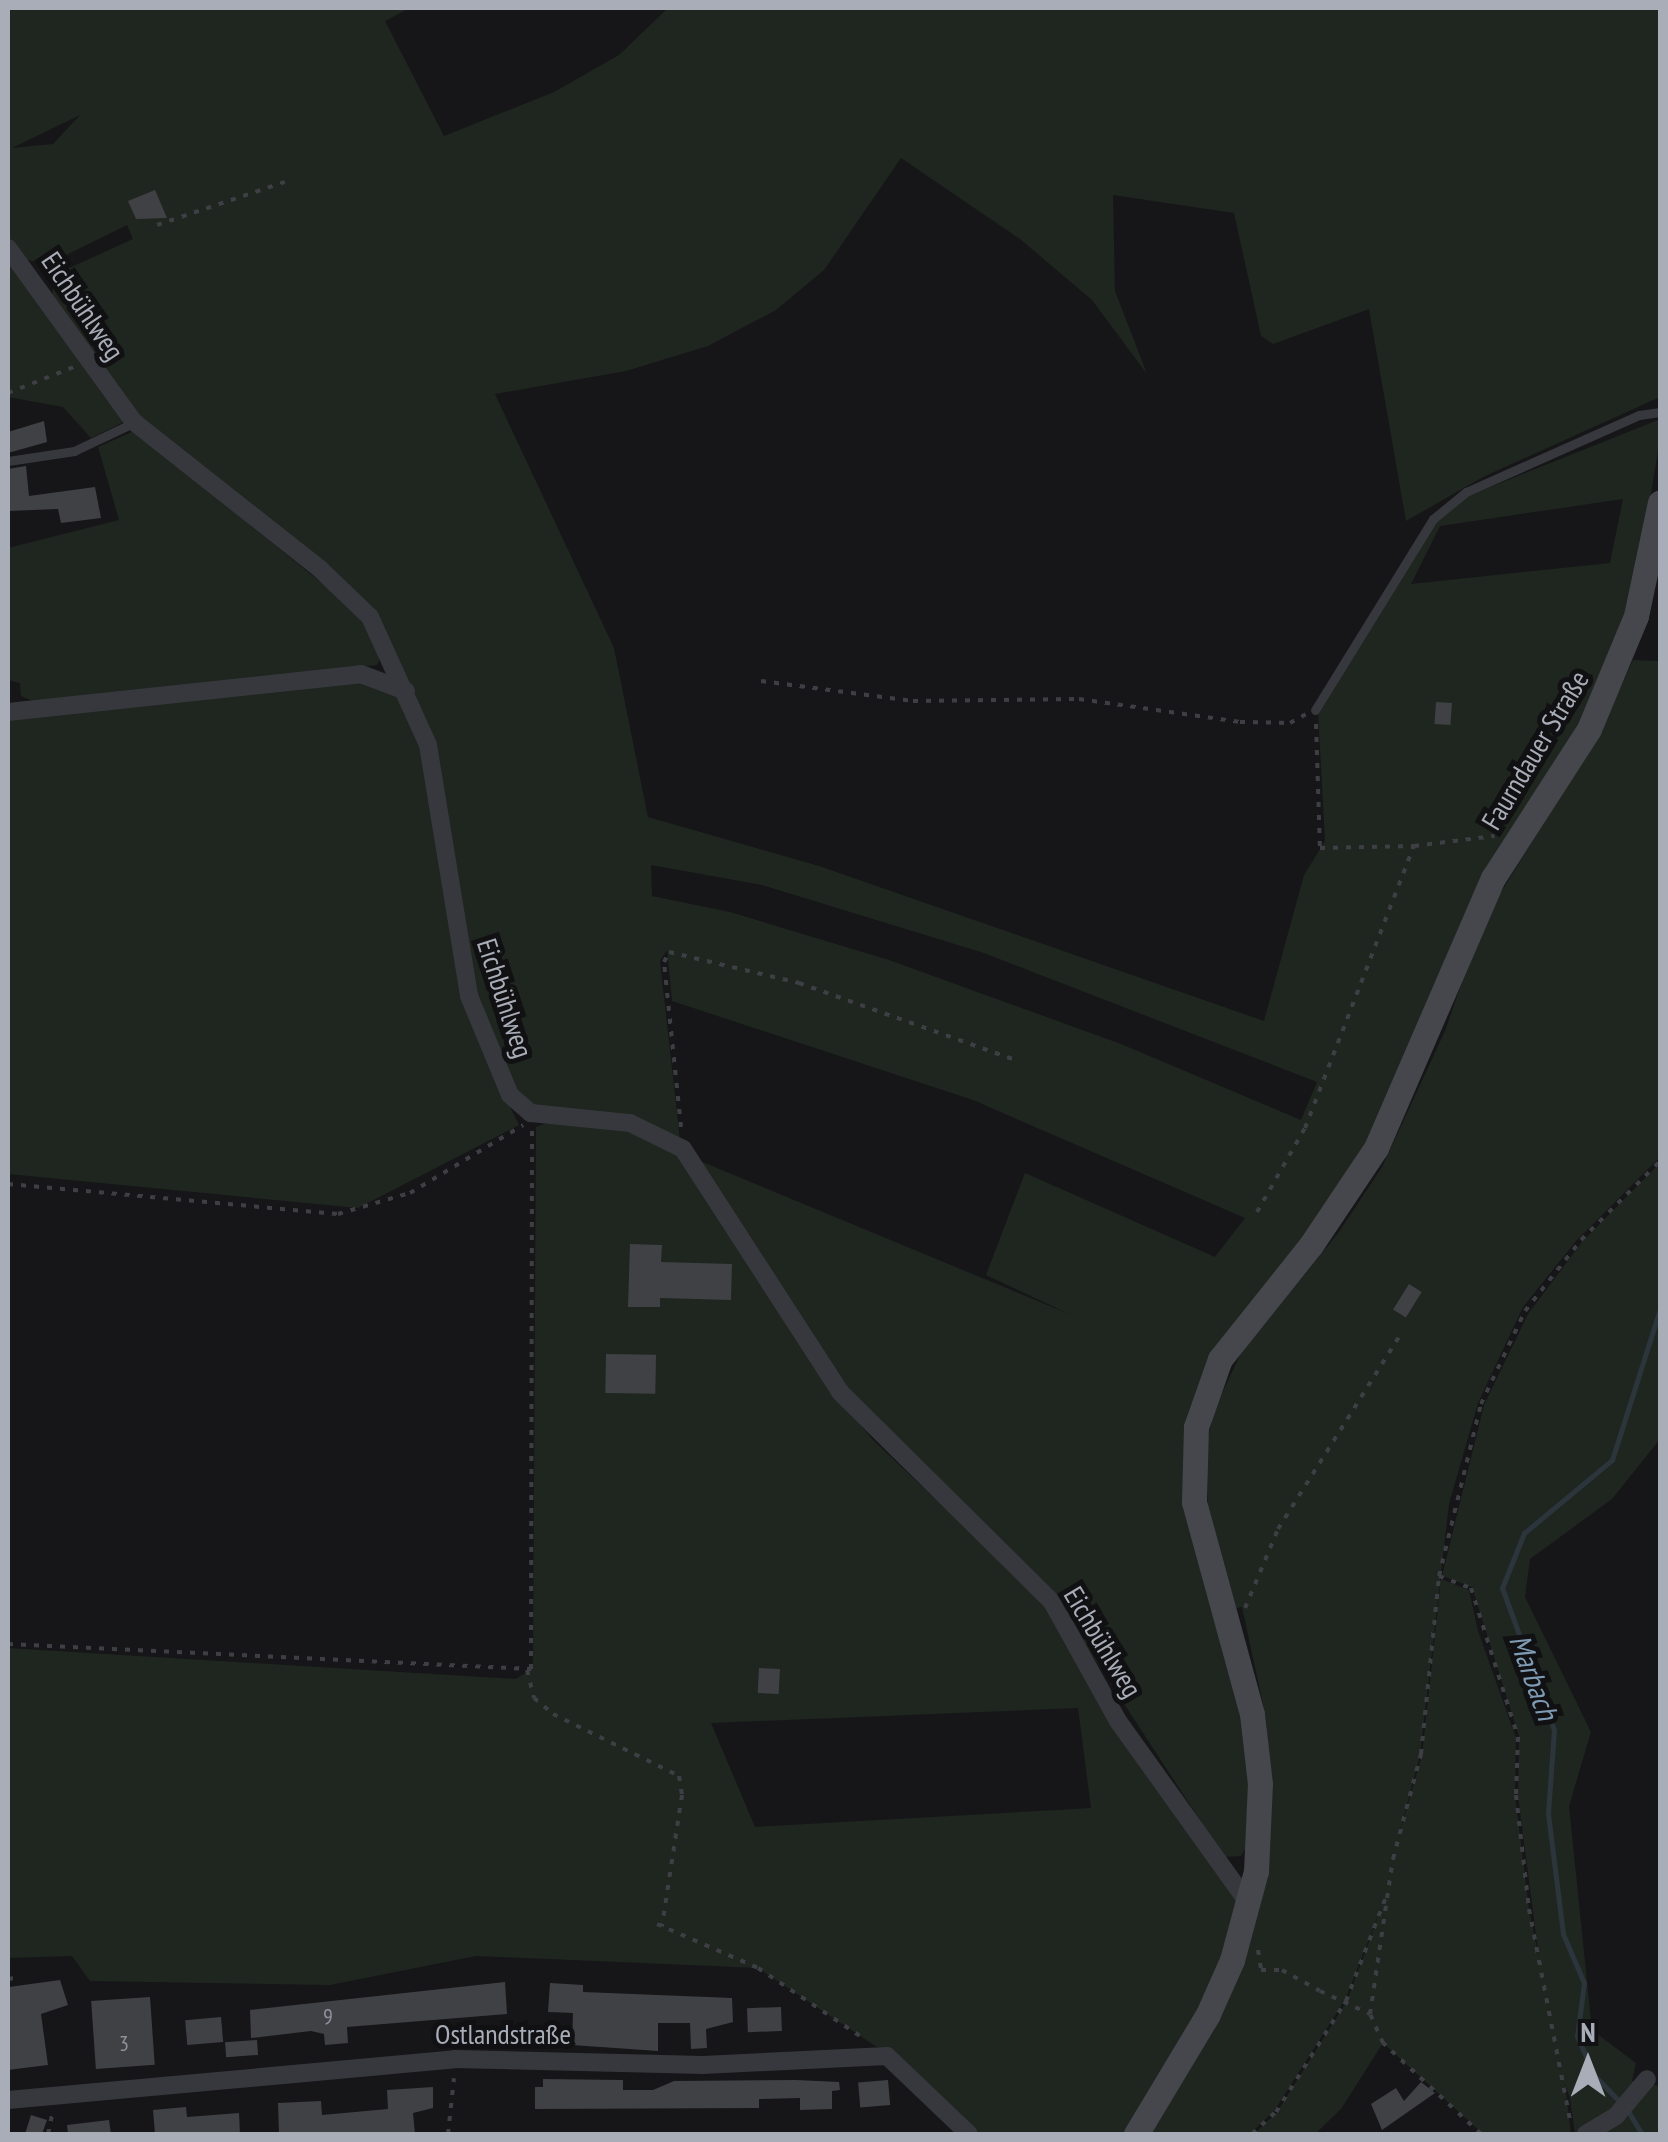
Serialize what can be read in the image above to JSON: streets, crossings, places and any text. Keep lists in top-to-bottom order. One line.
{"streets":{"street":["Eichbühlweg","Faurndauer Straße","Ostlandstraße"]},"crossings":[["Eichbühlweg","Faurndauer Straße"]],"water":["Marbach"],"house_numbers":["9","3"],"north":"top"}
